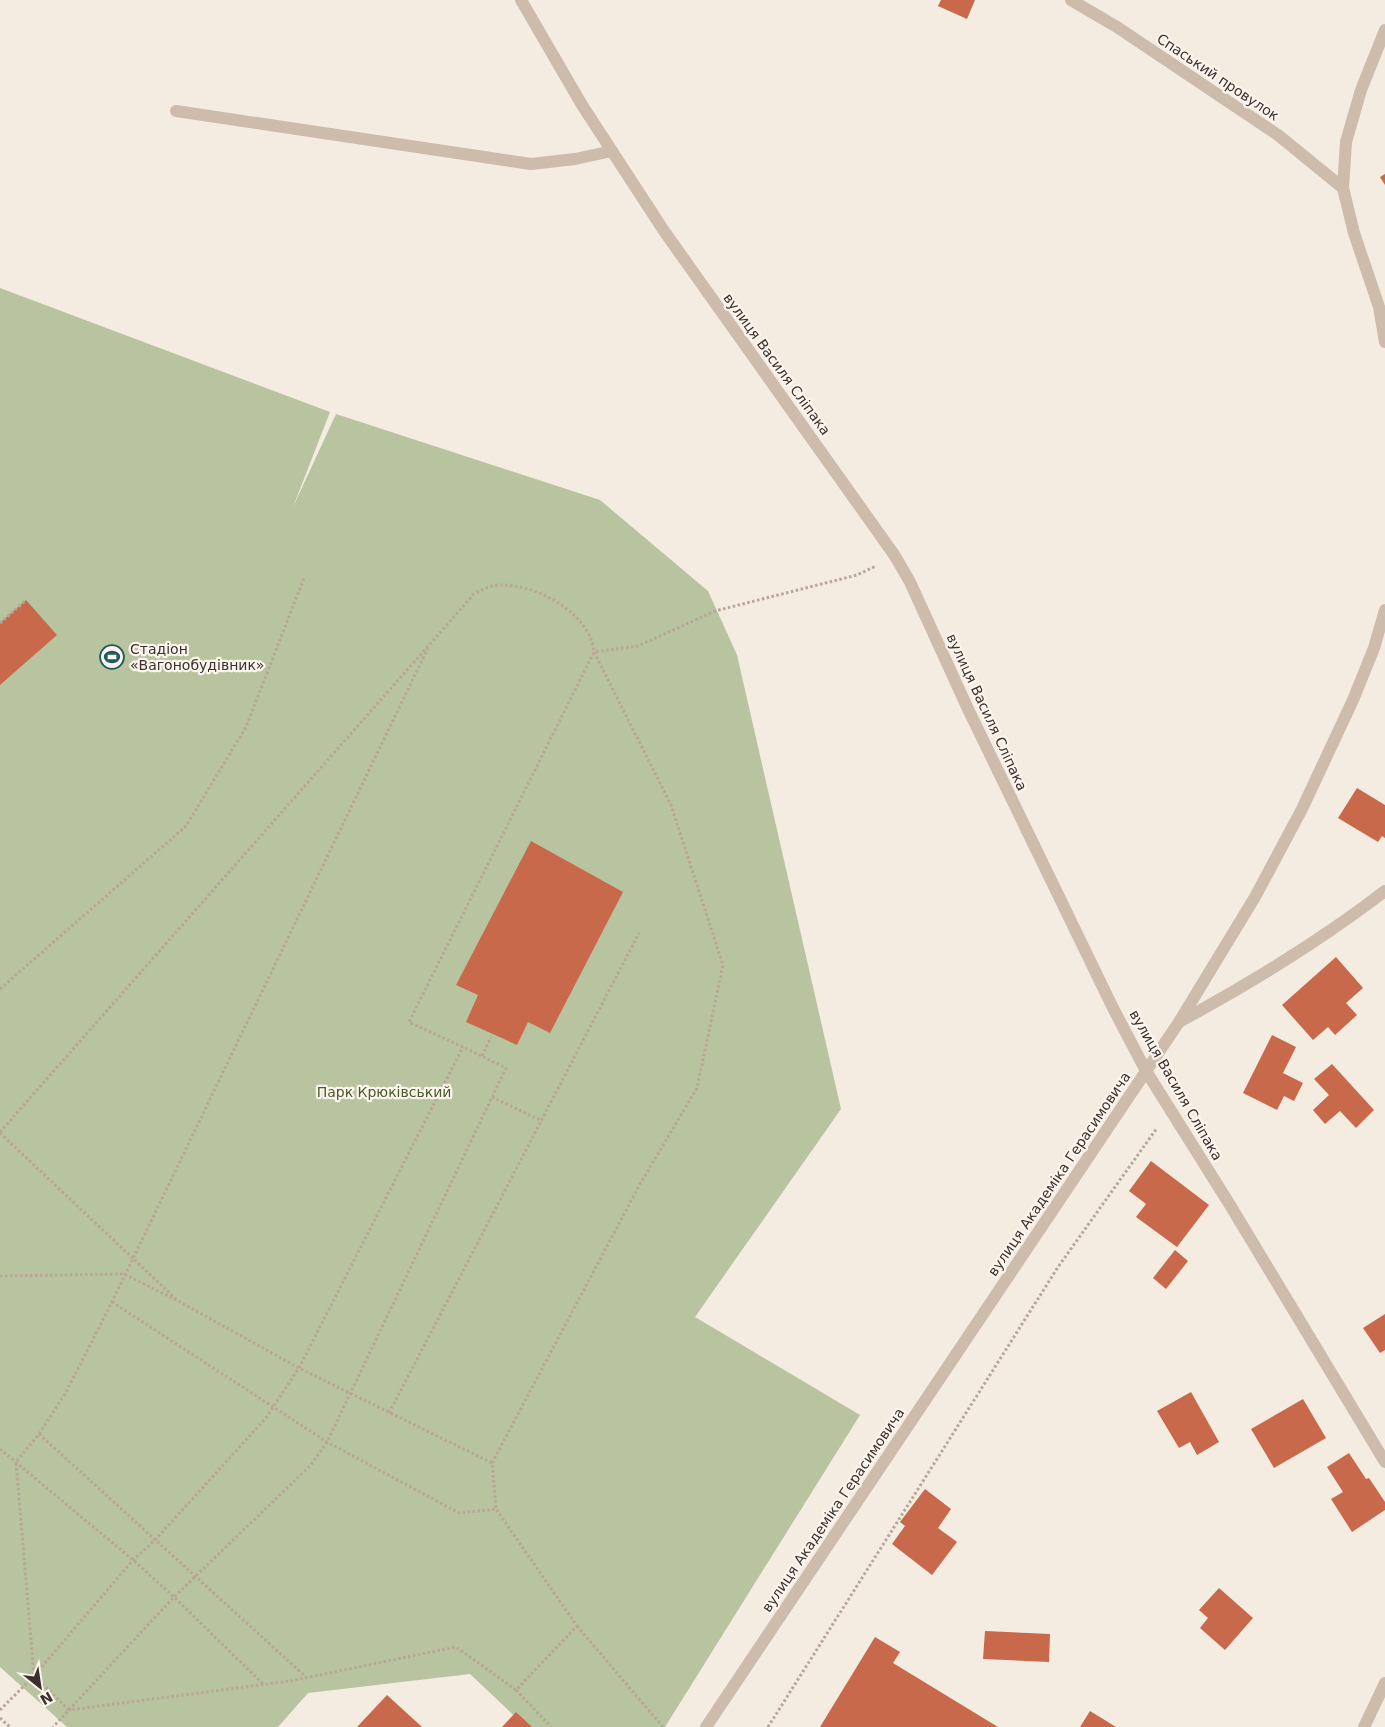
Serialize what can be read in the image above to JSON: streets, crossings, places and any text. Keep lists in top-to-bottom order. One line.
{"streets":{"street":["Спаський провулок","вулиця Василя Сліпака","вулиця Академіка Герасимовича"]},"crossings":[["вулиця Василя Сліпака","вулиця Академіка Герасимовича"]],"parks":["Парк Крюківський"],"places":{"sports":["Стадіон «Вагонобудівник»"]},"north":"bottom right"}
